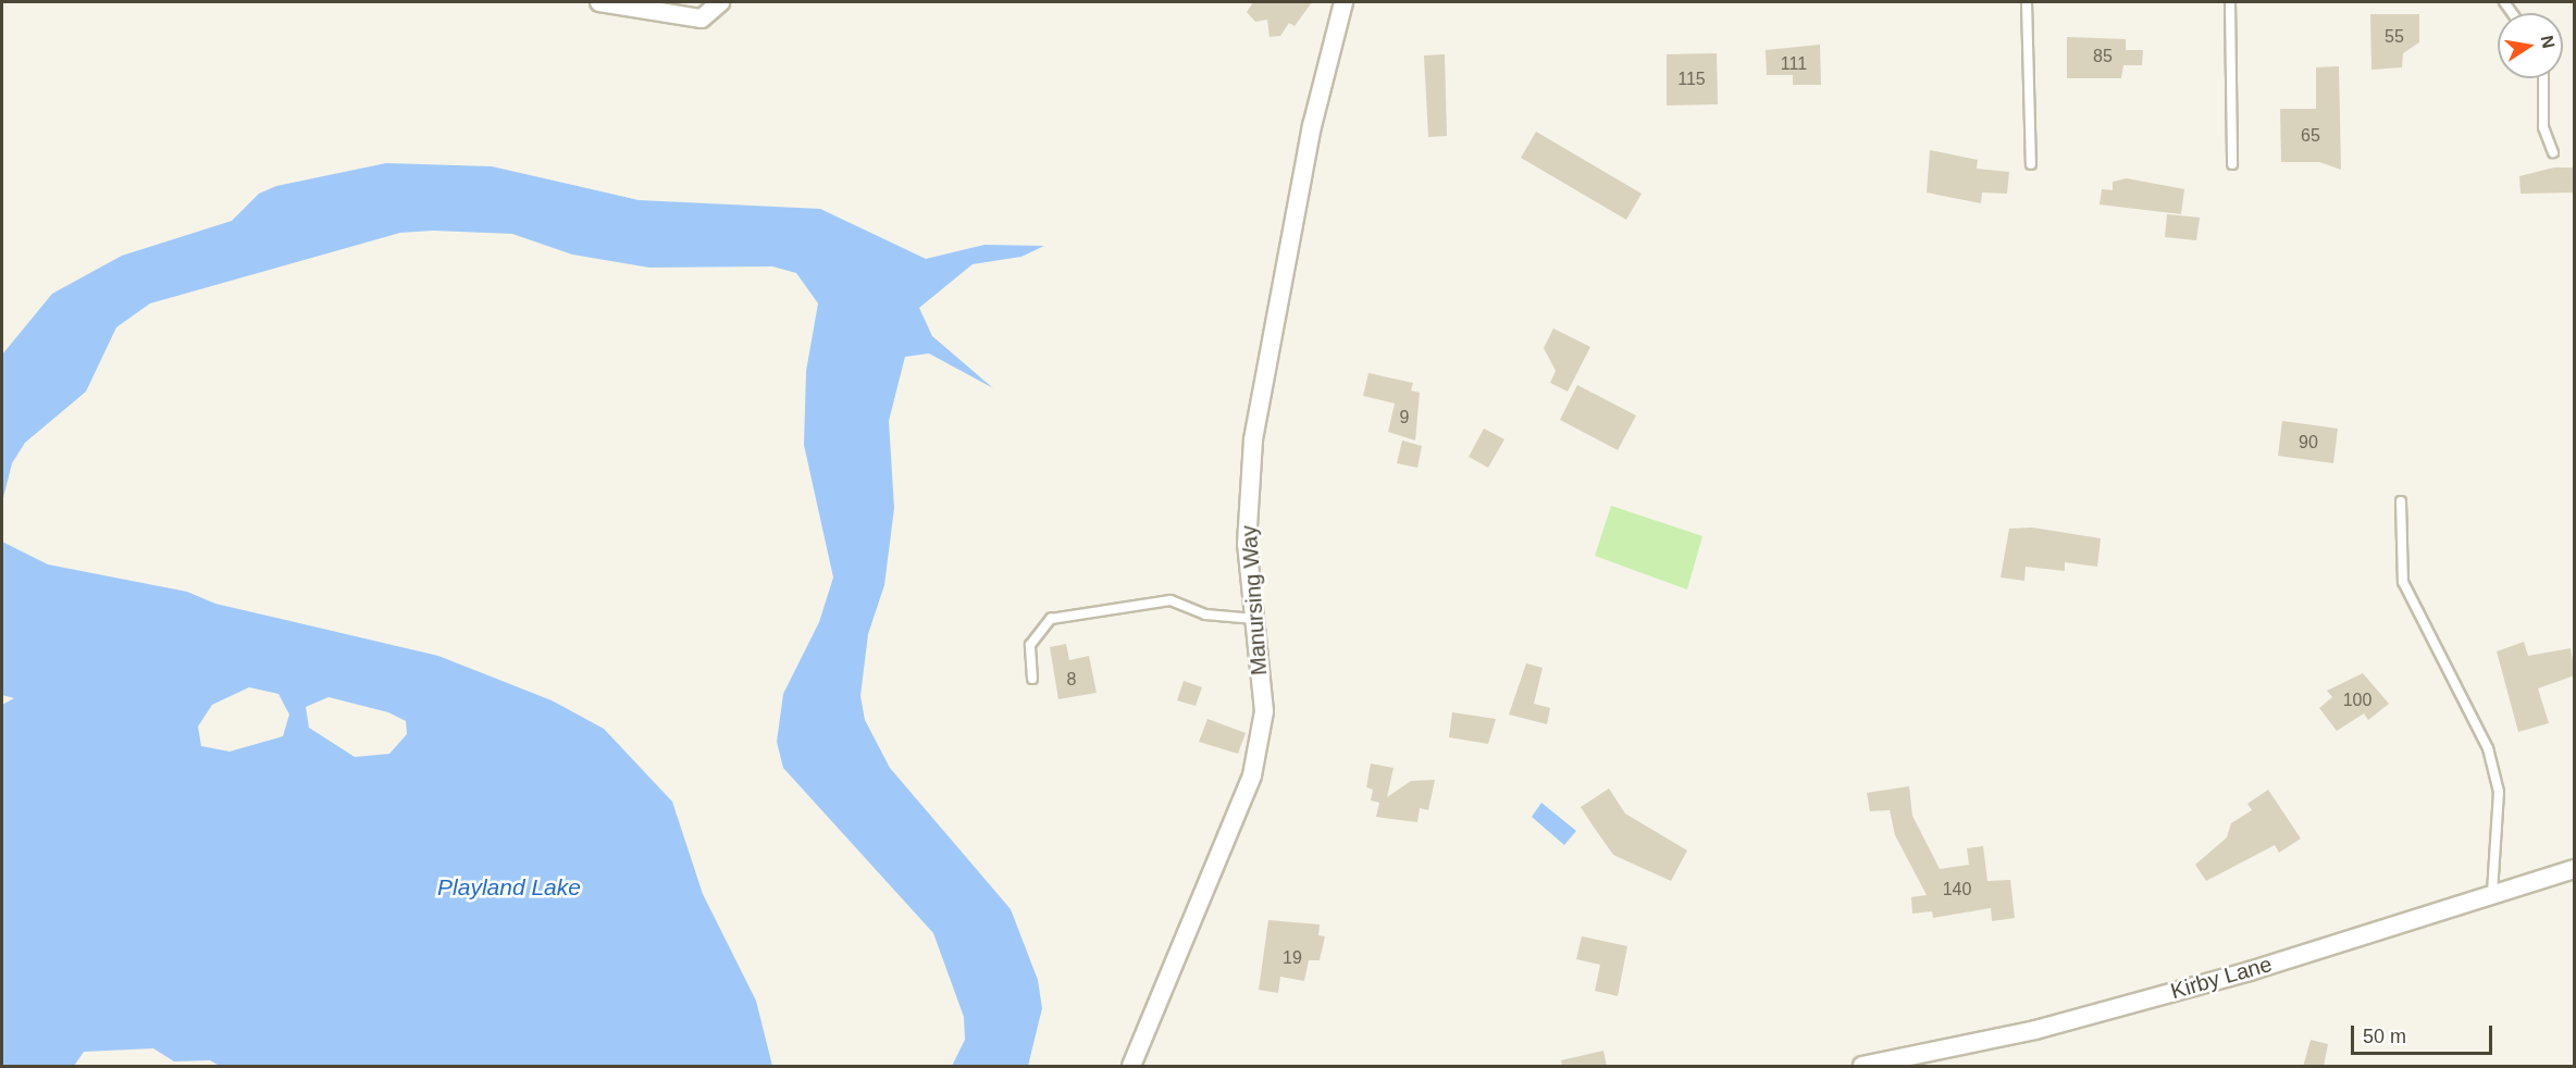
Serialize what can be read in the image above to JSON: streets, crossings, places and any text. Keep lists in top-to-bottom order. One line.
{"streets":{"street":["Manursing Way","Kirby Lane"]},"water":["Playland Lake"],"house_numbers":["55","85","111","115","65","9","90","8","100","140","19"],"scale_bar":"50 m","north":"right"}
